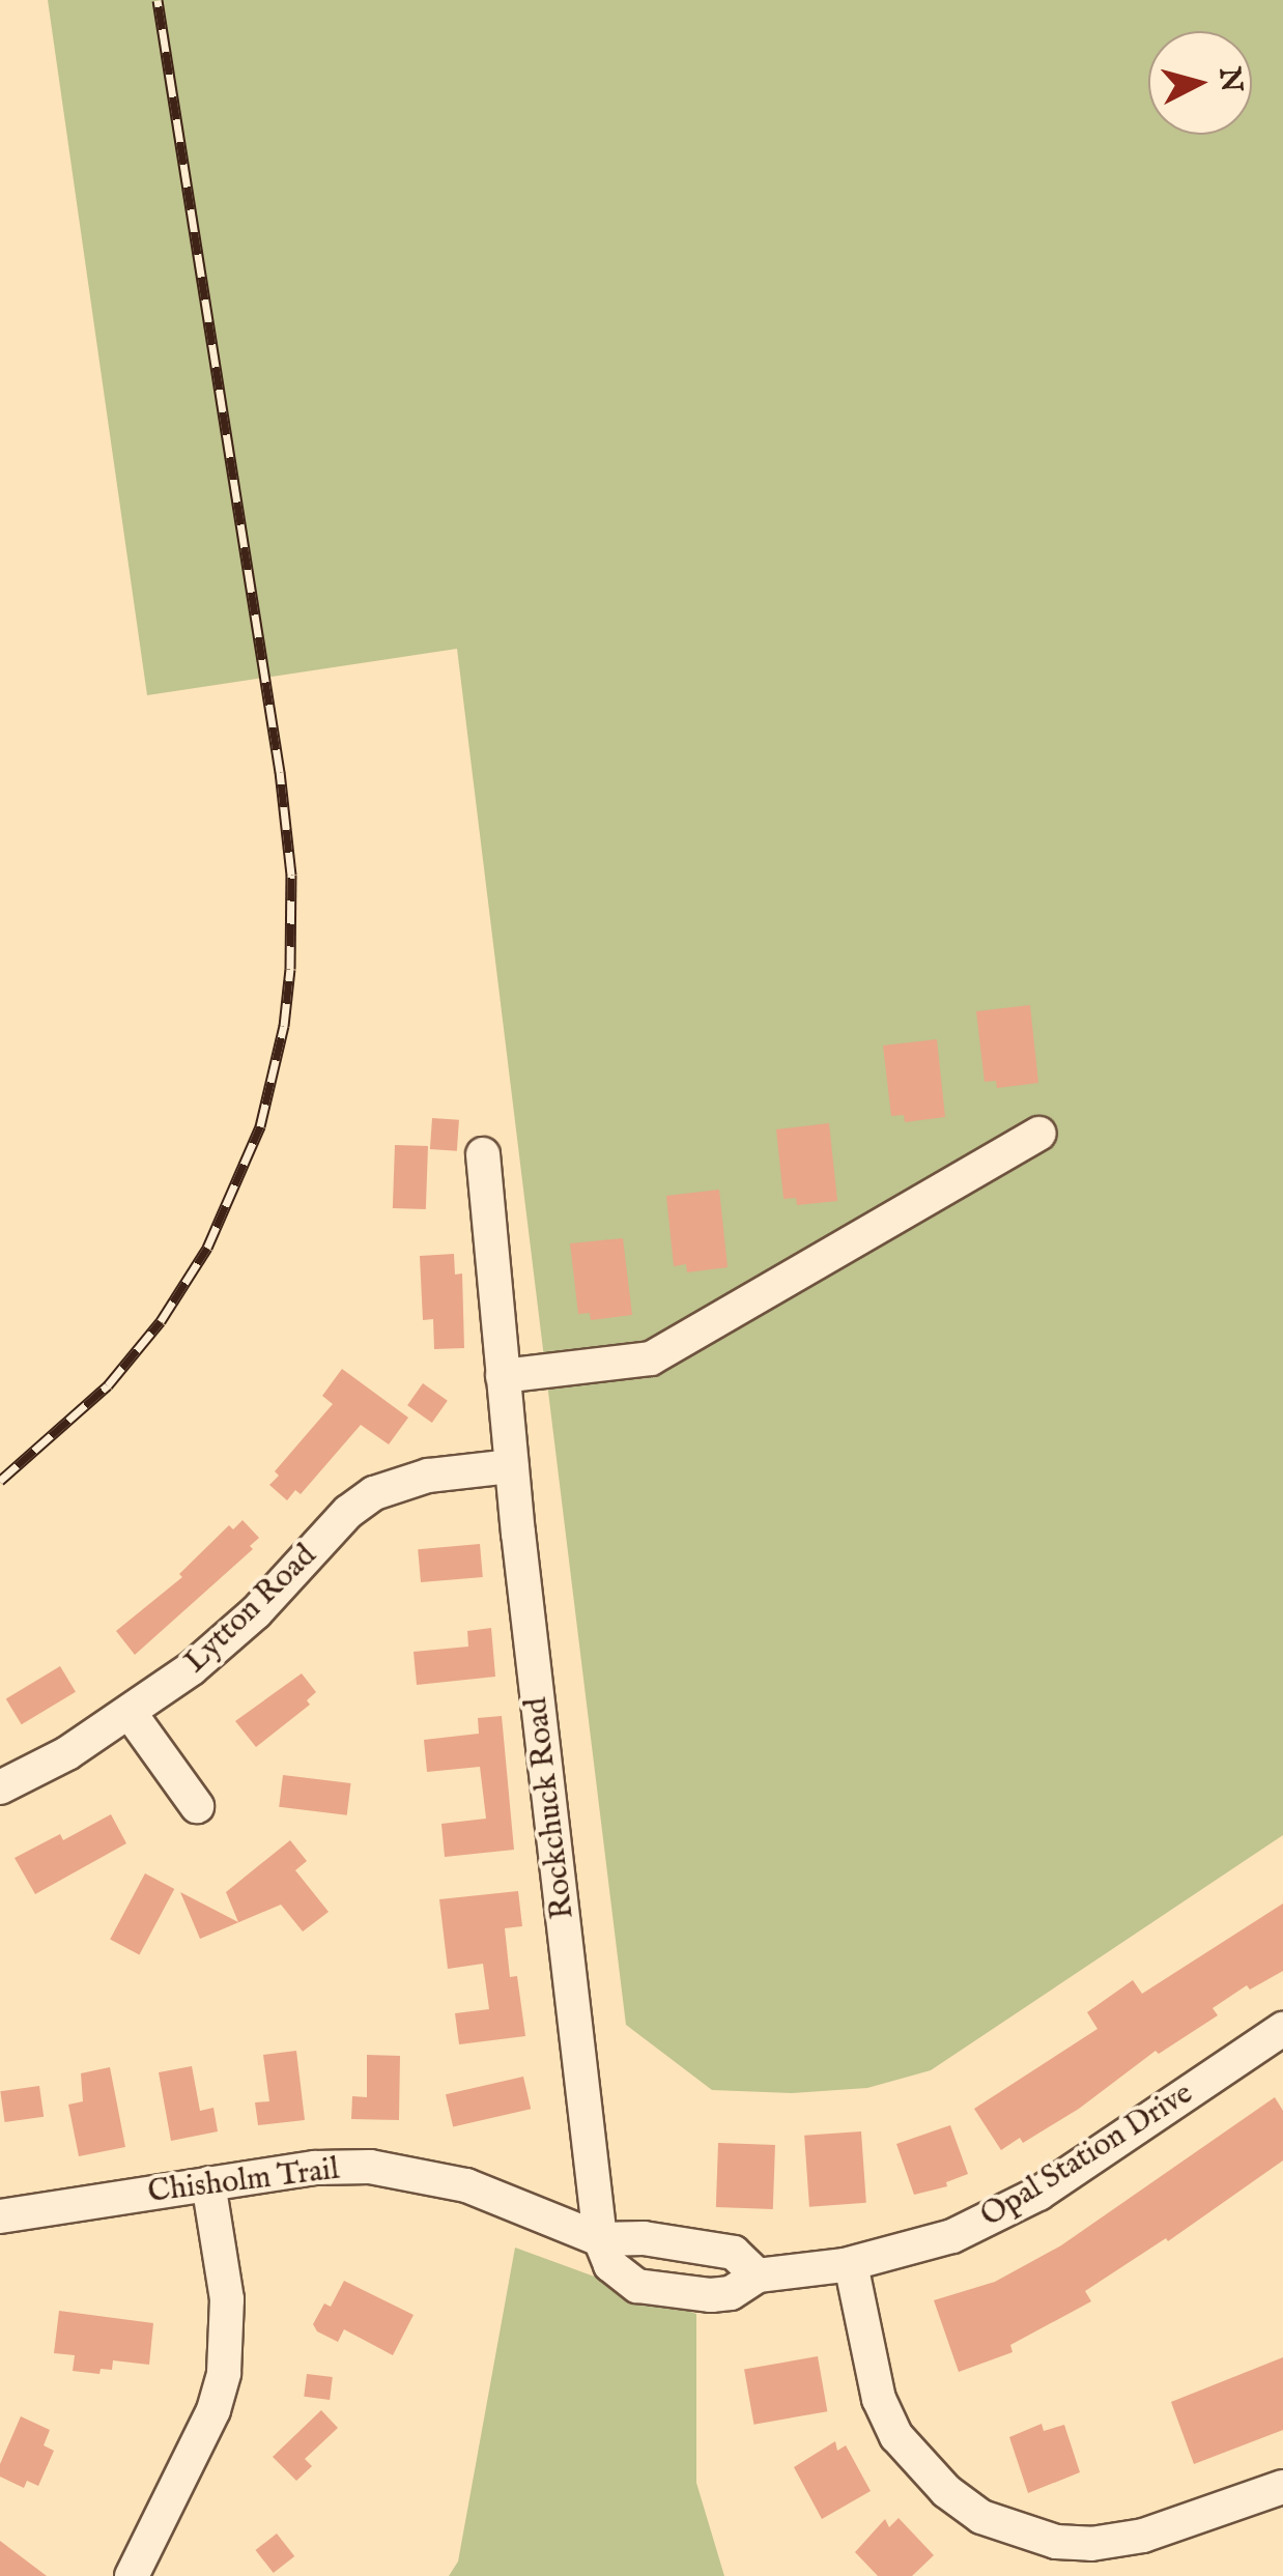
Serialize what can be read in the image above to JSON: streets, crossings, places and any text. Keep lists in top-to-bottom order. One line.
{"streets":{"street":["Lytton Road","Rockchuck Road","Opal Station Drive","Chisholm Trail"]},"crossings":[["Lytton Road","Rockchuck Road"],["Rockchuck Road","Opal Station Drive"],["Rockchuck Road","Chisholm Trail"],["Opal Station Drive","Chisholm Trail"]],"north":"right"}
